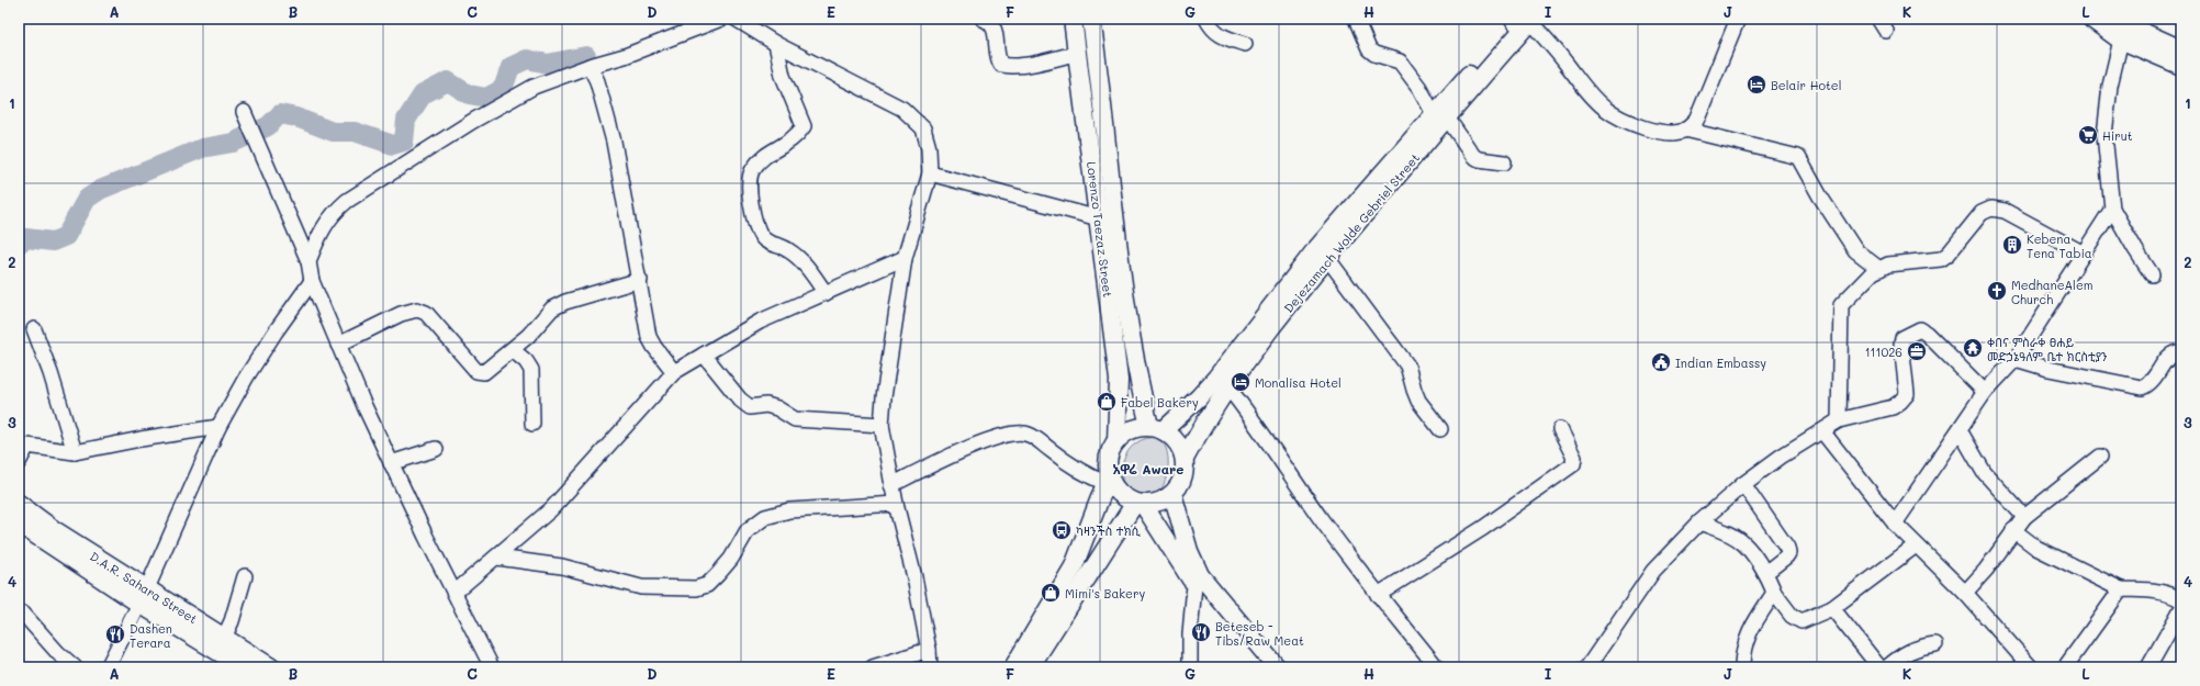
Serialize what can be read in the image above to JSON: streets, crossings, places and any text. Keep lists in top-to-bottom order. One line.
{"streets":{"main road":["Lorenzo Taezaz Street","Dejezamach Wolde Gebriel Street","D.A.R. Sahara Street"]},"crossings":[["Lorenzo Taezaz Street","Dejezamach Wolde Gebriel Street"]],"districts":["አዋሬ Aware"],"places":{"hotel":["Belair Hotel","Monalisa Hotel"],"supermarket":["Hirut"],"building":["Kebena Tena Tabia"],"church":["MedhaneAlem Church"],"temple":["ቀበና ምስራቀ ፀሐይ መድኃኔዓለም ቤተ ክርስቲያን"],"office":["111026"],"public building":["Indian Embassy"],"shop":["Fabel Bakery","Mimi's Bakery"],"bus stop":["ካዛንችስ ተክሲ"],"restaurant":["Beteseb - Tibs/Raw Meat","Dashen Terara"]},"grid":{"columns":["A","B","C","D","E","F","G","H","I","J","K","L"],"rows":["1","2","3","4"]}}
